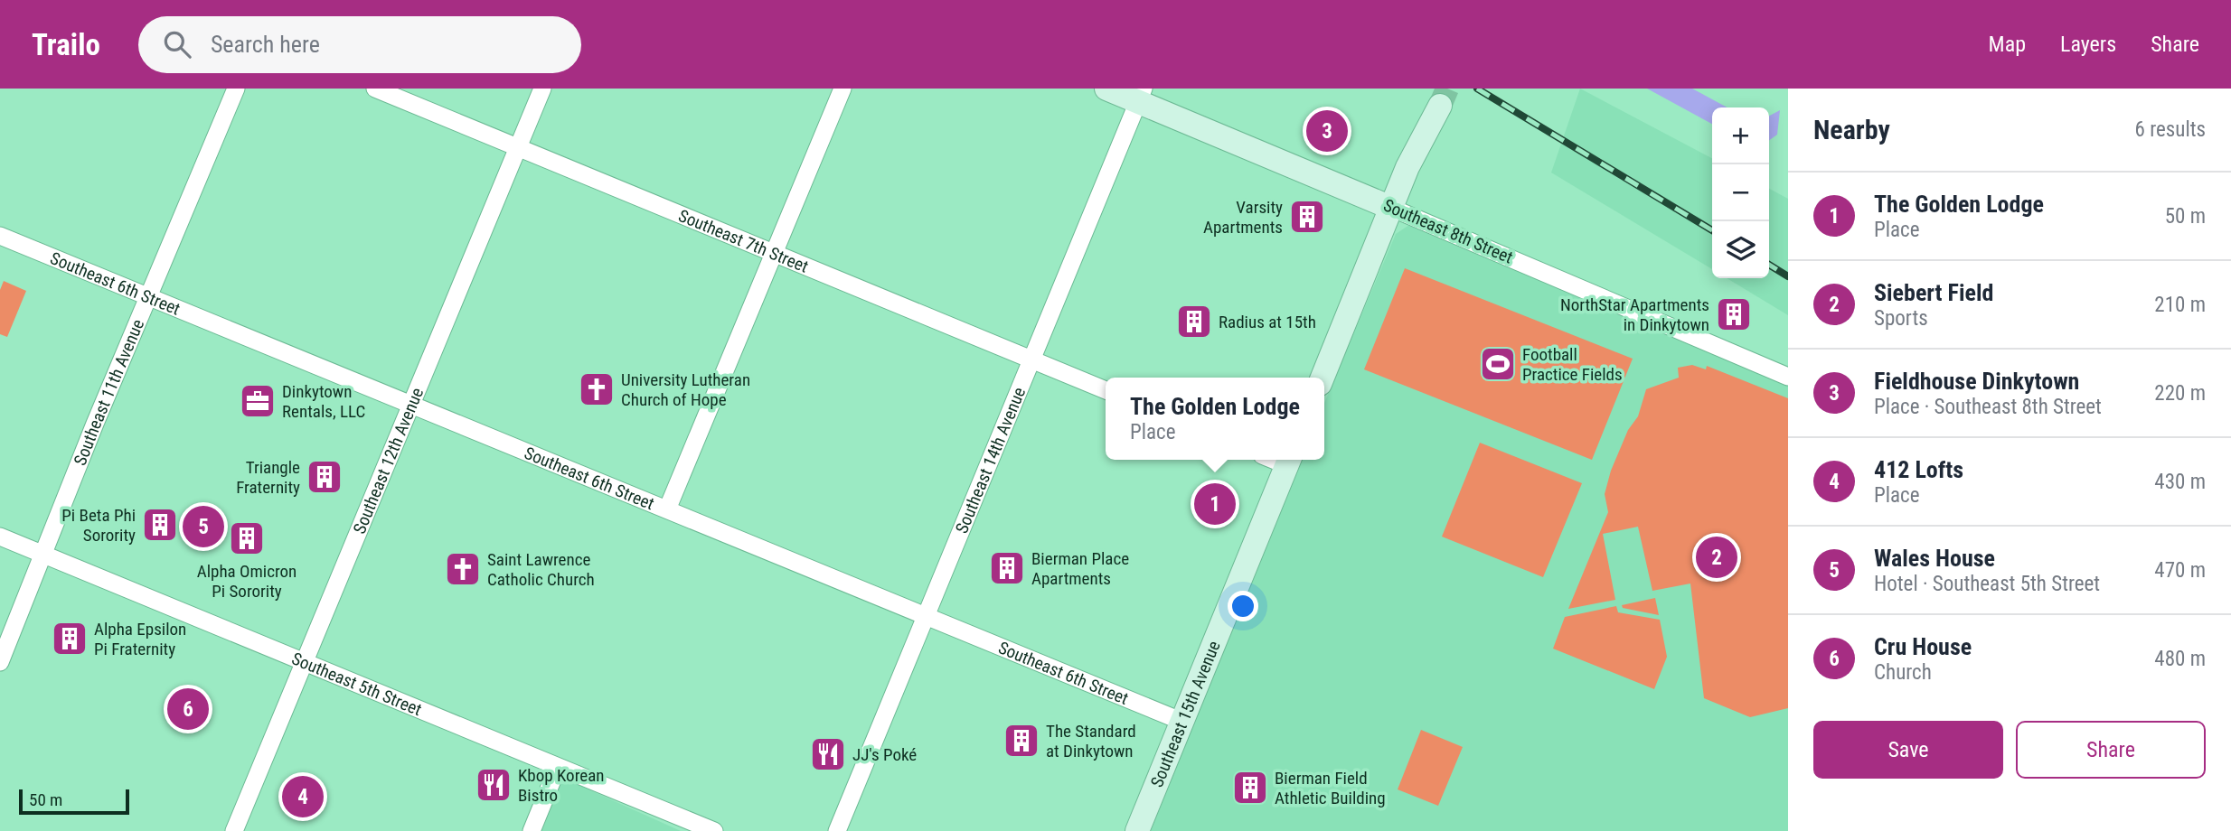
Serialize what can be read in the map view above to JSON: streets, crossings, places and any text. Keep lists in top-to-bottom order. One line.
{"streets":{"street":["Southeast 8th Street","Southeast 7th Street","Southeast 6th Street","Southeast 11th Avenue","Southeast 12th Avenue","Southeast 14th Avenue","Southeast 5th Street","Southeast 15th Avenue"]},"crossings":[["Southeast 8th Street","Southeast 14th Avenue"],["Southeast 7th Street","Southeast 12th Avenue"],["Southeast 7th Street","Southeast 14th Avenue"],["Southeast 6th Street","Southeast 11th Avenue"],["Southeast 6th Street","Southeast 12th Avenue"],["Southeast 6th Street","Southeast 14th Avenue"],["Southeast 6th Street","Southeast 15th Avenue"],["Southeast 11th Avenue","Southeast 5th Street"],["Southeast 12th Avenue","Southeast 5th Street"]],"places":{"building":["Varsity Apartments","NorthStar Apartments in Dinkytown","Radius at 15th","Triangle Fraternity","Pi Beta Phi Sorority","Alpha Omicron Pi Sorority","Bierman Place Apartments","Alpha Epsilon Pi Fraternity","The Standard at Dinkytown","Bierman Field Athletic Building"],"sports":["Football Practice Fields"],"church":["University Lutheran Church of Hope","Saint Lawrence Catholic Church"],"office":["Dinkytown Rentals, LLC"],"restaurant":["JJ's Poké","Kbop Korean Bistro"]},"scale_bar":"50 m","page":{"header":"Trailo","search":"Search here","nav":["Map","Layers","Share"],"heading":["Nearby","6 results"],"pins":["3","1","5","2","6","4"],"map_buttons":["+","−"],"list":[{"mark":"1","name":"The Golden Lodge","note":"Place","value":"50 m"},{"mark":"2","name":"Siebert Field","note":"Sports","value":"210 m"},{"mark":"3","name":"Fieldhouse Dinkytown","note":"Place · Southeast 8th Street","value":"220 m"},{"mark":"4","name":"412 Lofts","note":"Place","value":"430 m"},{"mark":"5","name":"Wales House","note":"Hotel · Southeast 5th Street","value":"470 m"},{"mark":"6","name":"Cru House","note":"Church","value":"480 m"}],"popup":["The Golden Lodge","Place"],"buttons":["Save","Share"],"scale":"50 m"}}
